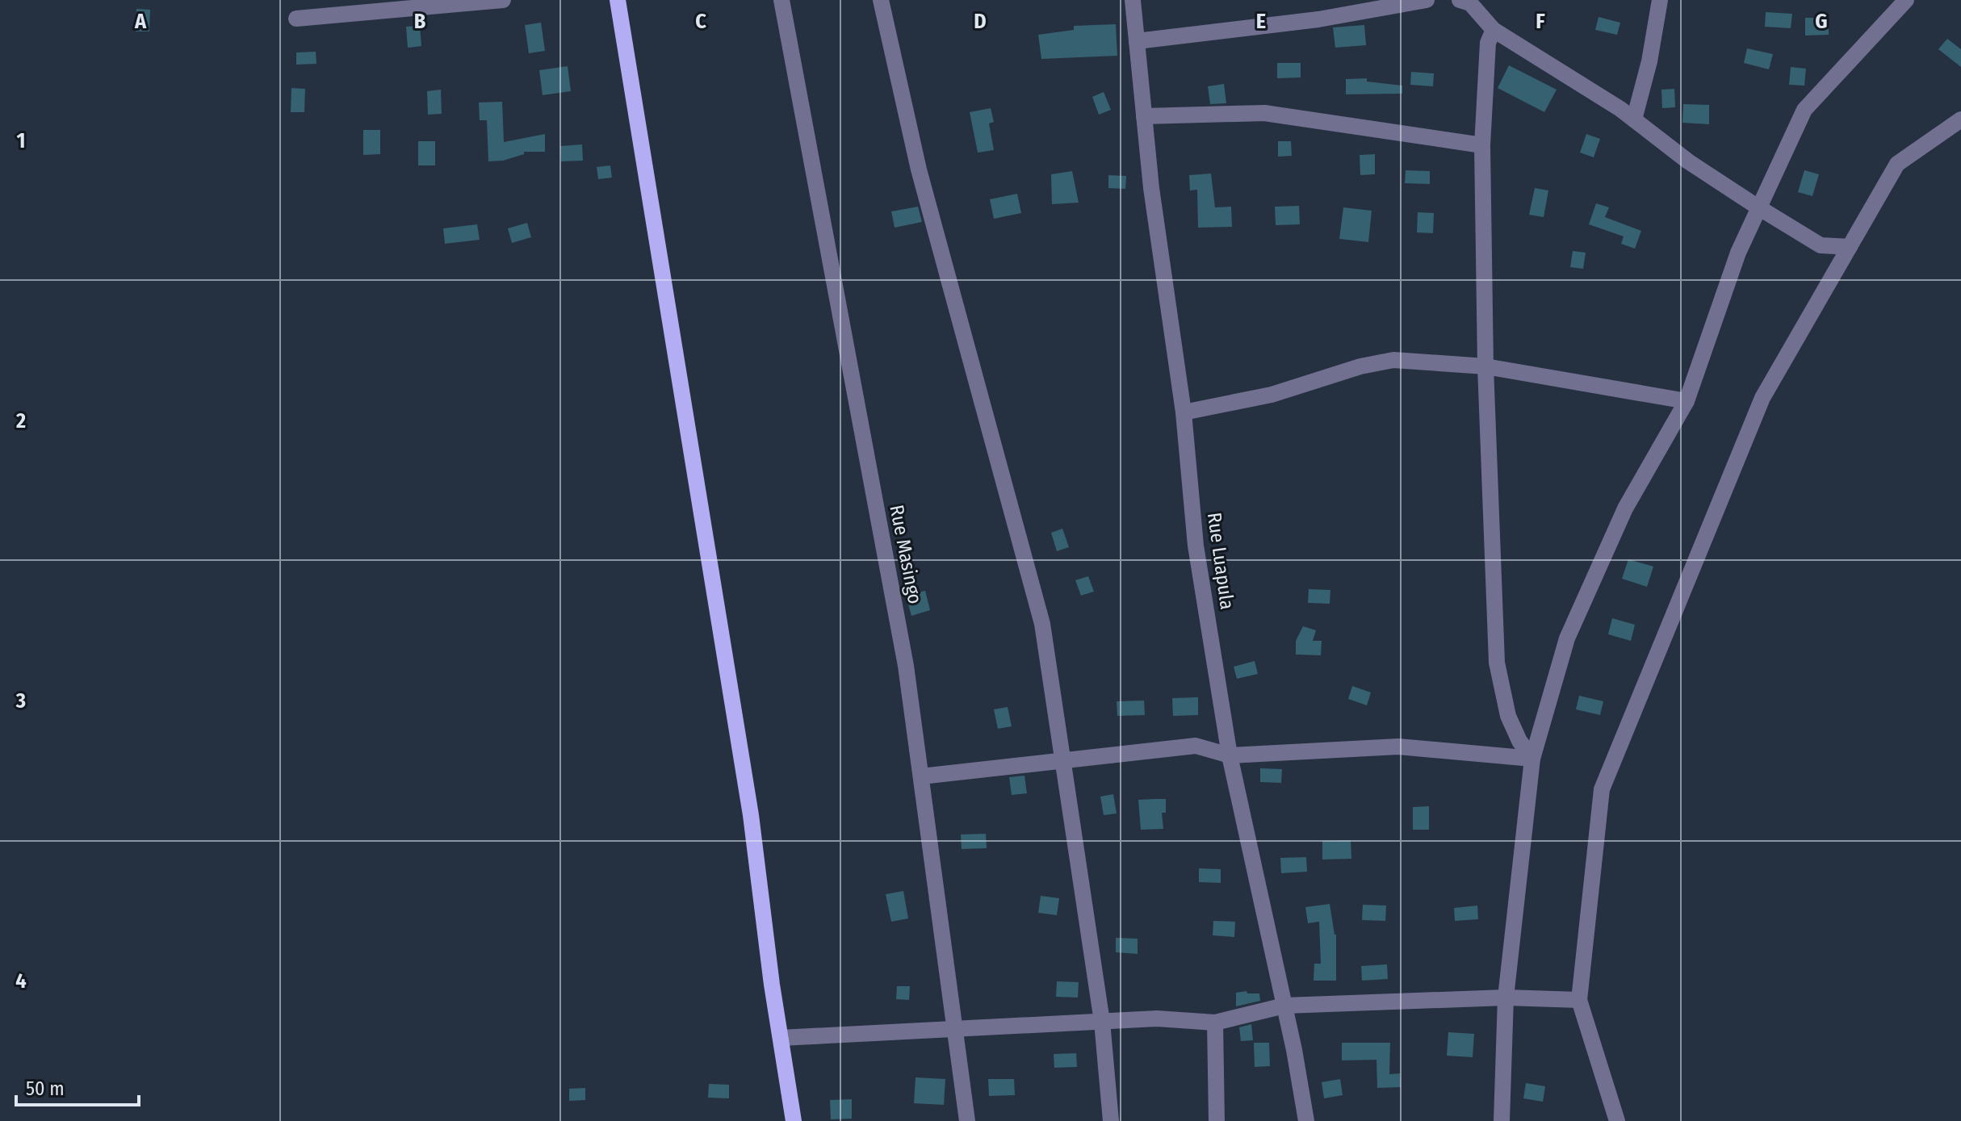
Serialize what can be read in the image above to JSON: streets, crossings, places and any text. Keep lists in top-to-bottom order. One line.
{"streets":{"street":["Rue Masingo","Rue Luapula"]},"scale_bar":"50 m","grid":{"columns":["A","B","C","D","E","F","G"],"rows":["1","2","3","4"]}}
